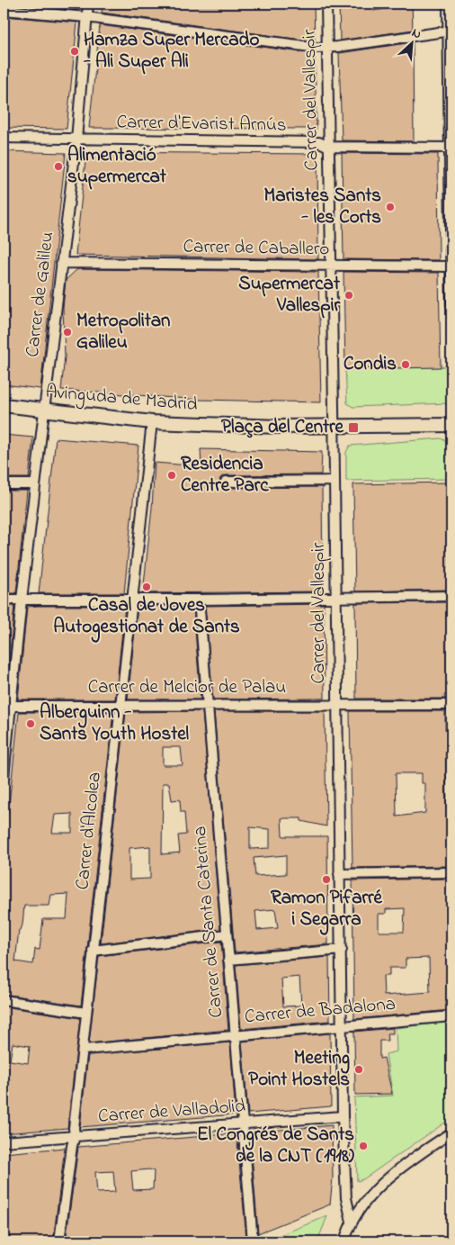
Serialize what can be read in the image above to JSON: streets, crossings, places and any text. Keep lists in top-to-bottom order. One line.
{"streets":{"main road":["Avinguda de Madrid"],"street":["Carrer del Vallespir","Carrer d'Evarist Arnús","Carrer de Caballero","Carrer de Galileu","Carrer de Melcior de Palau","Carrer d'Alcolea","Carrer de Santa Caterina","Carrer de Badalona","Carrer de Valladolid"]},"crossings":[["Carrer del Vallespir","Carrer d'Evarist Arnús"],["Carrer del Vallespir","Carrer de Caballero"],["Carrer del Vallespir","Avinguda de Madrid"],["Carrer del Vallespir","Carrer de Melcior de Palau"],["Carrer del Vallespir","Carrer de Badalona"],["Carrer del Vallespir","Carrer de Valladolid"],["Carrer d'Evarist Arnús","Carrer de Galileu"],["Carrer de Caballero","Carrer de Galileu"],["Carrer de Galileu","Avinguda de Madrid"],["Carrer de Galileu","Carrer de Melcior de Palau"],["Avinguda de Madrid","Carrer d'Alcolea"],["Carrer de Melcior de Palau","Carrer d'Alcolea"],["Carrer de Melcior de Palau","Carrer de Santa Caterina"],["Carrer d'Alcolea","Carrer de Badalona"],["Carrer d'Alcolea","Carrer de Valladolid"],["Carrer de Santa Caterina","Carrer de Badalona"],["Carrer de Santa Caterina","Carrer de Valladolid"]],"places":{"other":["Hamza Super Mercado - Ali Super Ali","Alimentació supermercat","Maristes Sants - les Corts","Supermercat Vallespir","Metropolitan Galileu","Condis","Residencia Centre Parc","Casal de Joves Autogestionat de Sants","Alberguinn - Sants Youth Hostel","Ramon Pifarré i Segarra","Meeting Point Hostels","El Congrés de Sants de la CNT (1918)"],"transit":["Plaça del Centre"]},"north":"top right"}
